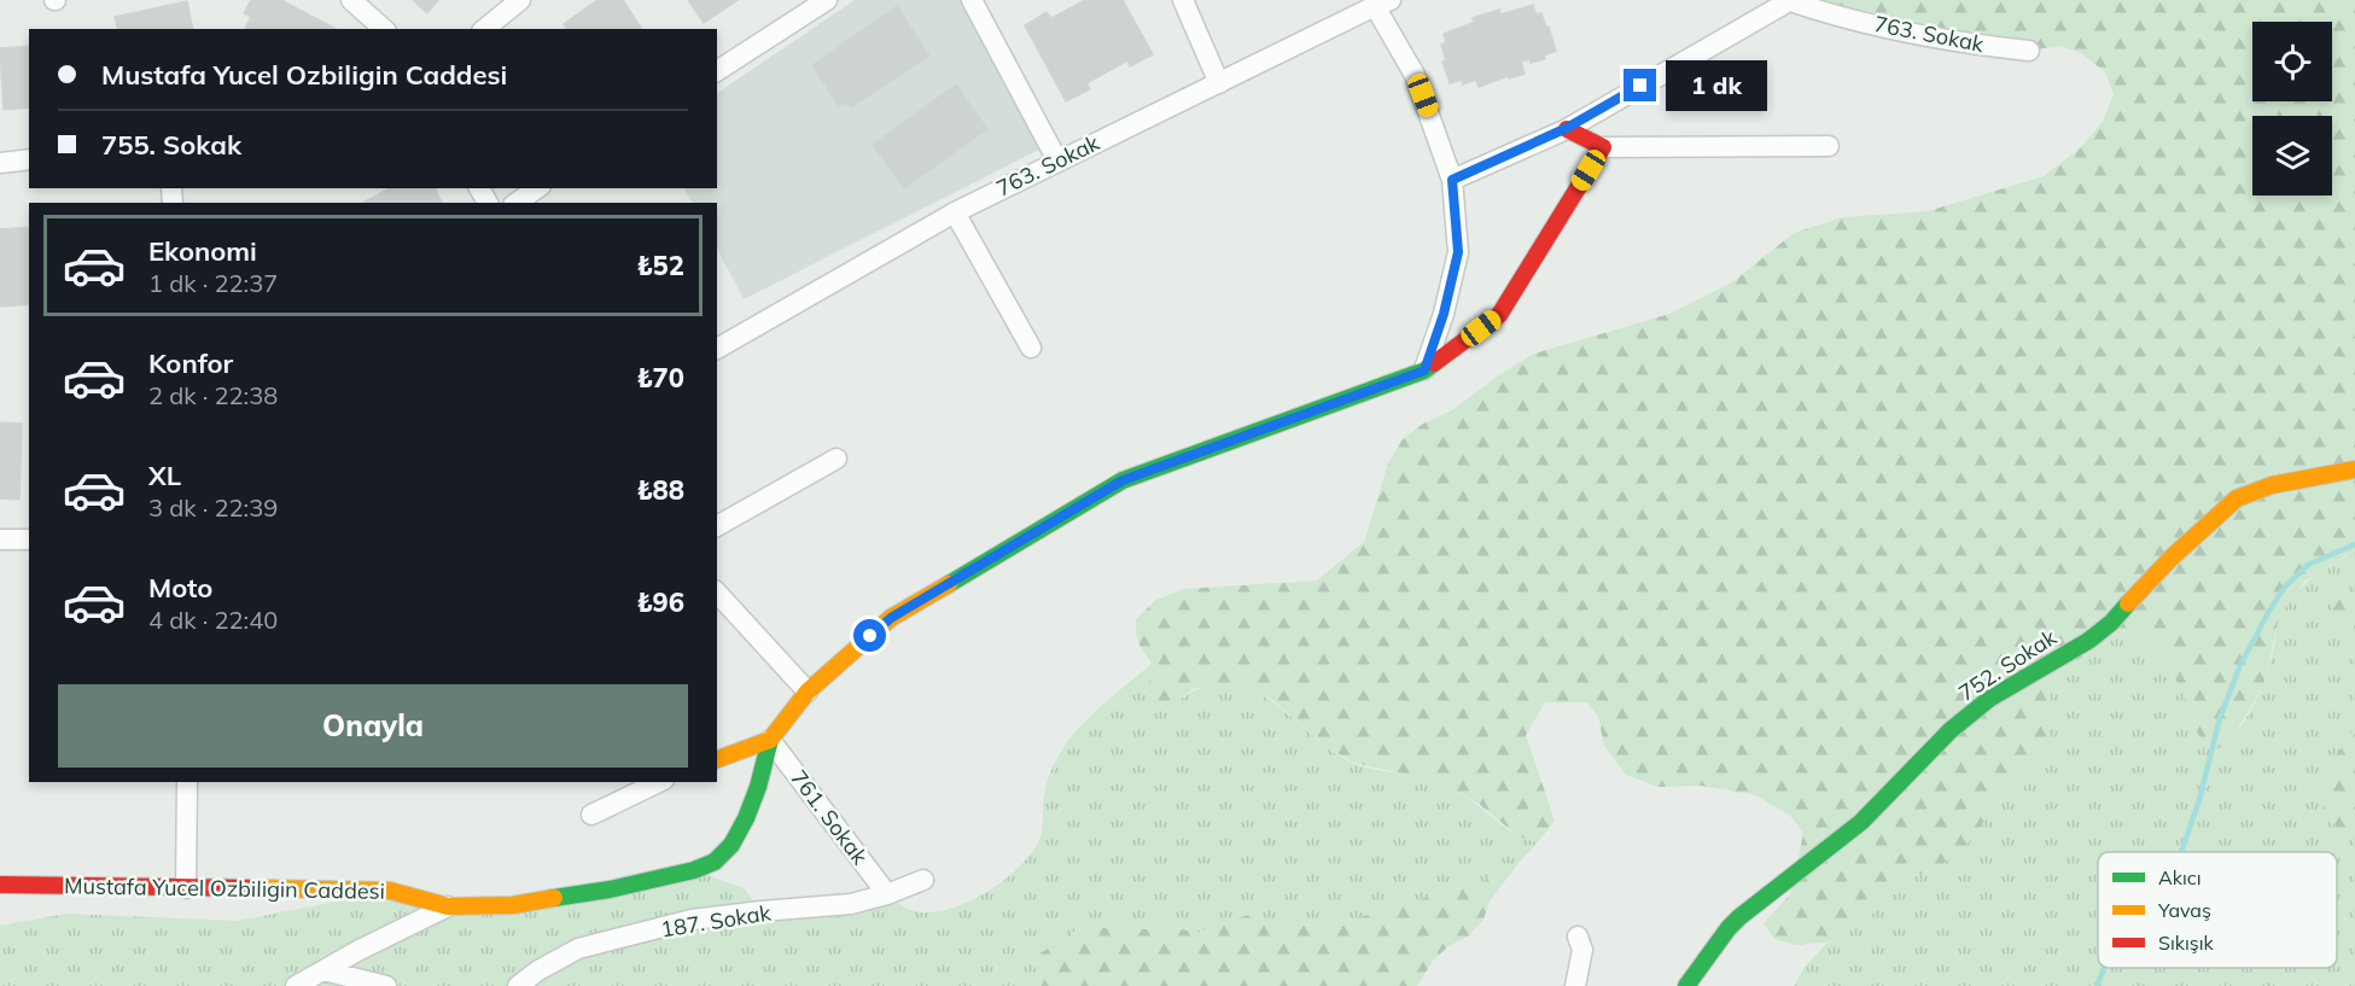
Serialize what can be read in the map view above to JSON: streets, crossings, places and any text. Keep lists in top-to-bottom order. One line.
{"streets":{"street":["763. Sokak","752. Sokak","761. Sokak","Mustafa Yucel Ozbiligin Caddesi","187. Sokak"]},"crossings":[["761. Sokak","Mustafa Yucel Ozbiligin Caddesi"],["761. Sokak","187. Sokak"]],"legend":["Akıcı","Yavaş","Sıkışık"],"page":{"banner":["Mustafa Yucel Ozbiligin Caddesi","755. Sokak"],"bubble":"1 dk","list":[{"name":"Ekonomi","note":"1 dk · 22:37","value":"₺52"},{"name":"Konfor","note":"2 dk · 22:38","value":"₺70"},{"name":"XL","note":"3 dk · 22:39","value":"₺88"},{"name":"Moto","note":"4 dk · 22:40","value":"₺96"}],"buttons":"Onayla"}}
